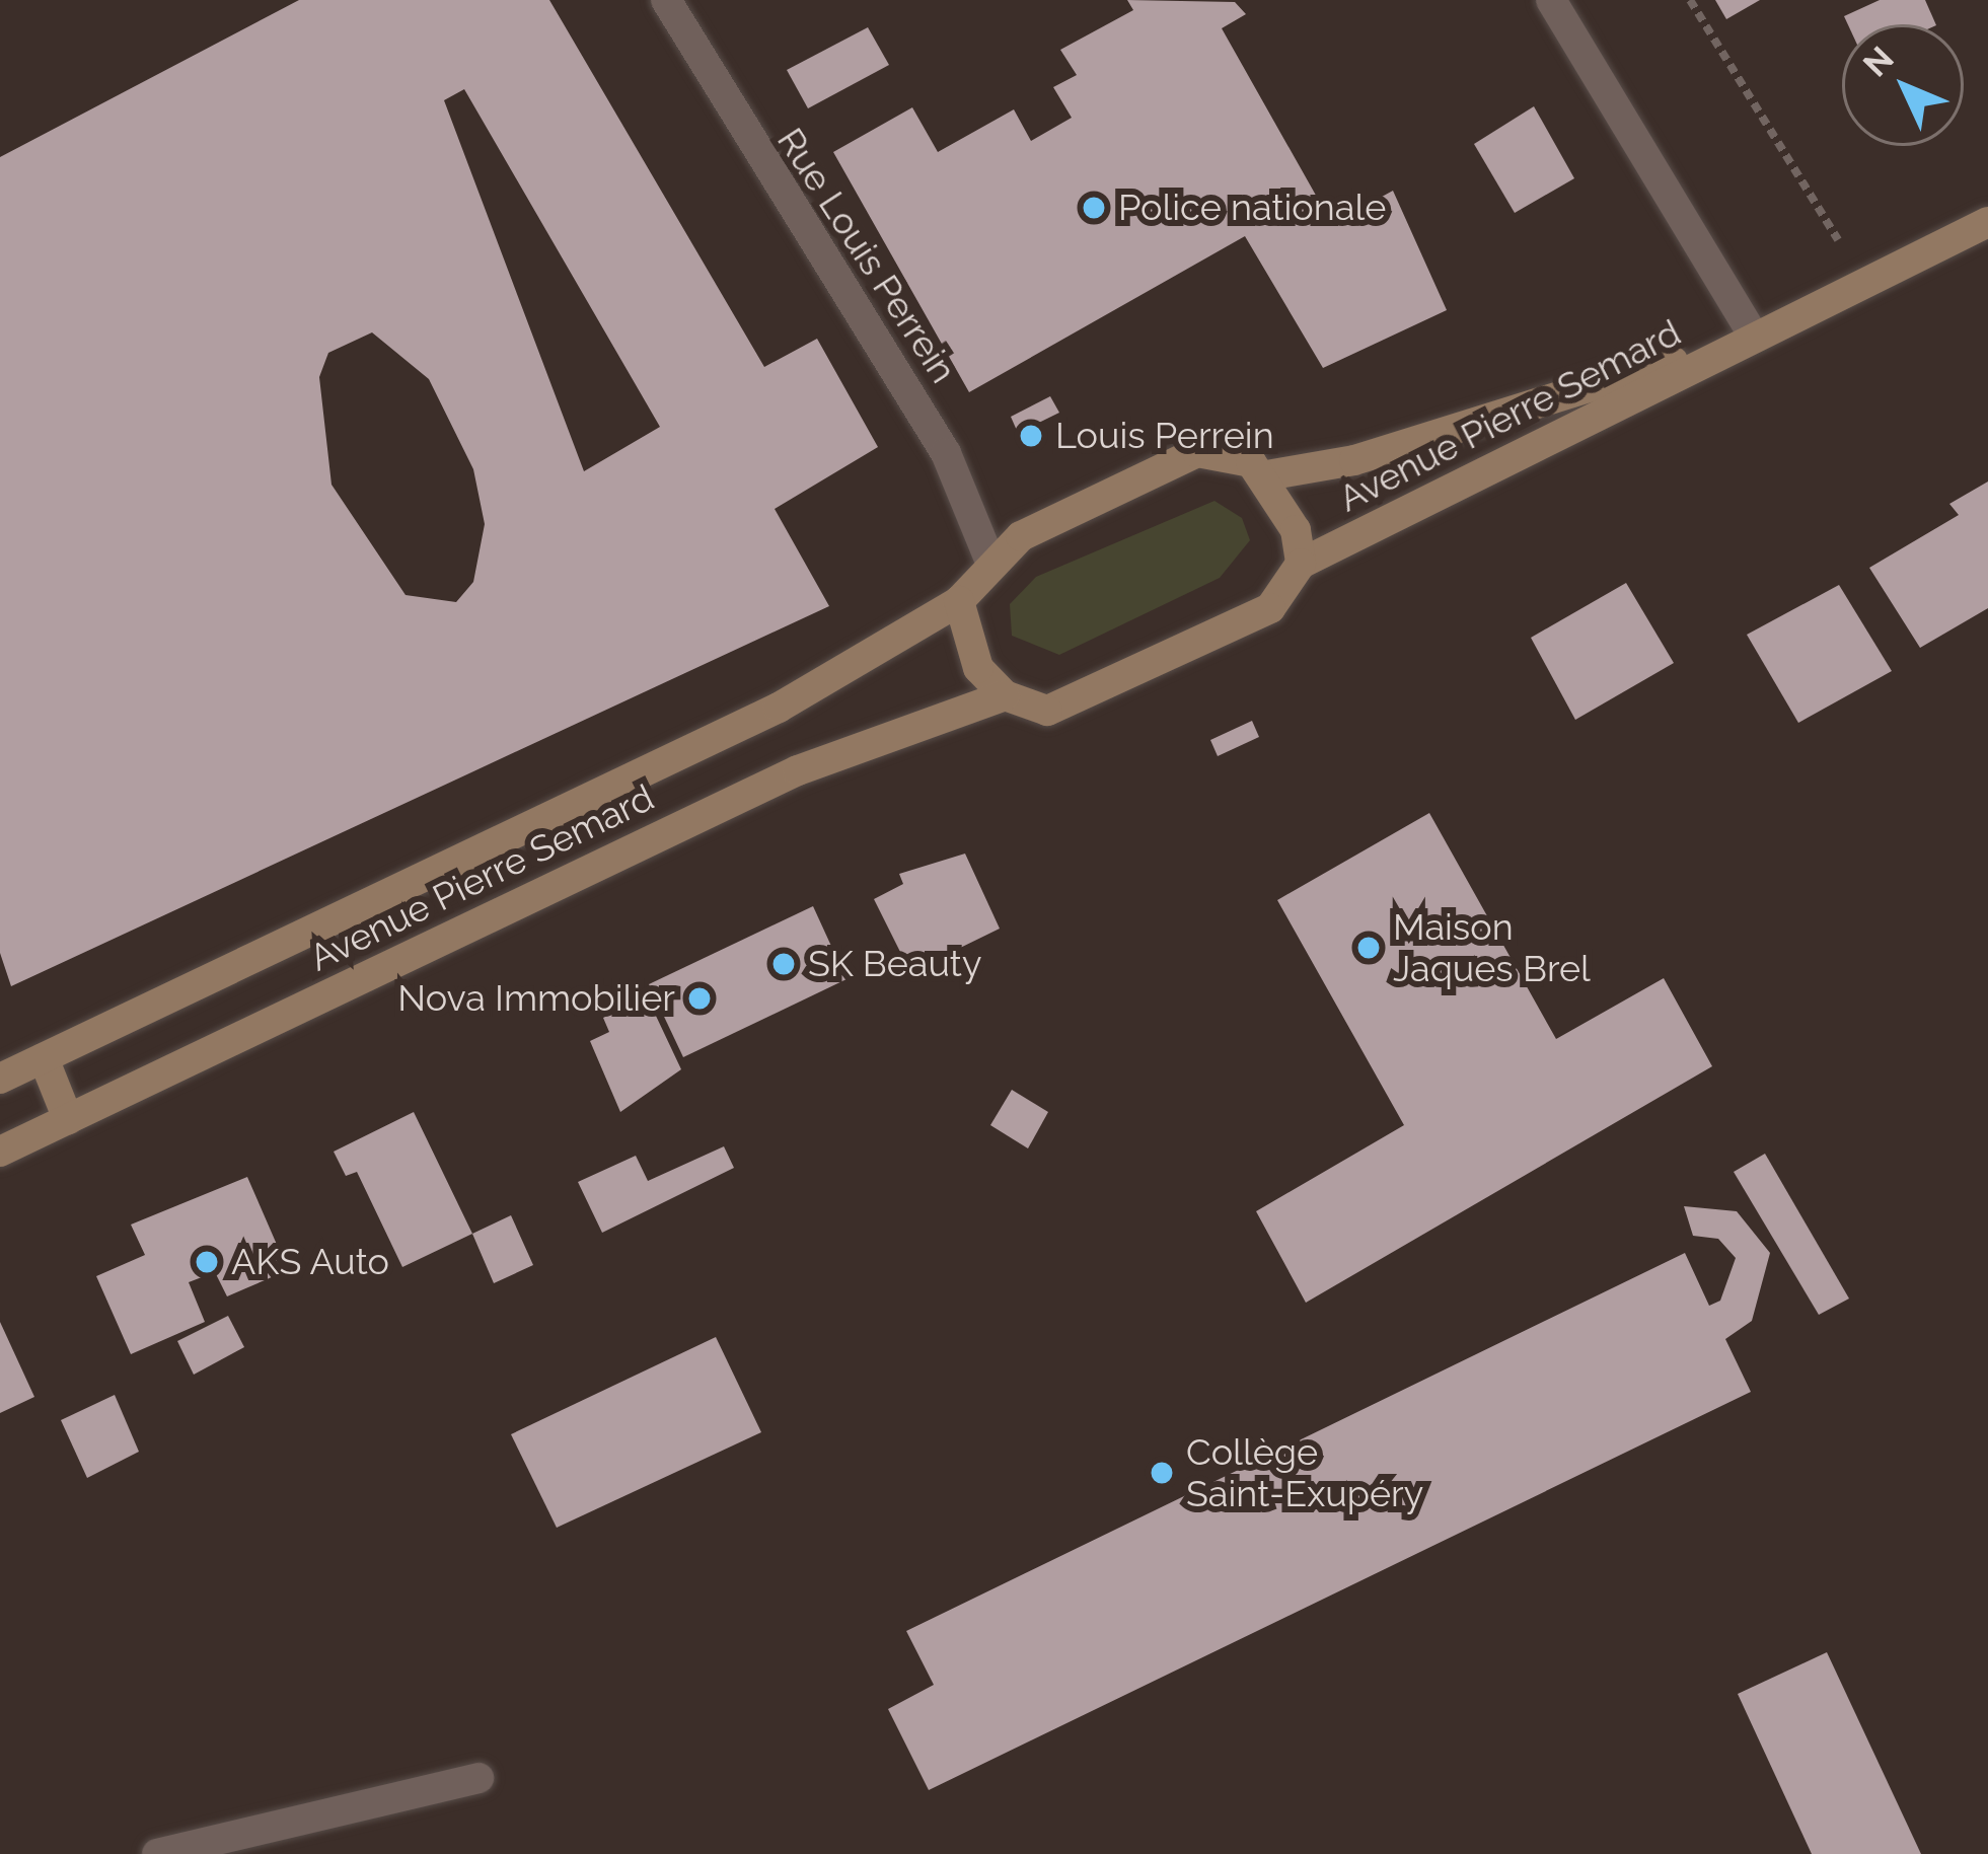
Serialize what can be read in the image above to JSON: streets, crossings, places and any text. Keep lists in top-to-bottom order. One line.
{"streets":{"main road":["Avenue Pierre Semard"],"street":["Rue Louis Perrein"]},"crossings":[["Rue Louis Perrein","Avenue Pierre Semard"]],"places":["Police nationale","Louis Perrein","Maison Jaques Brel","SK Beauty","Nova Immobilier","AKS Auto","Collège Saint-Exupéry"],"north":"top left"}
